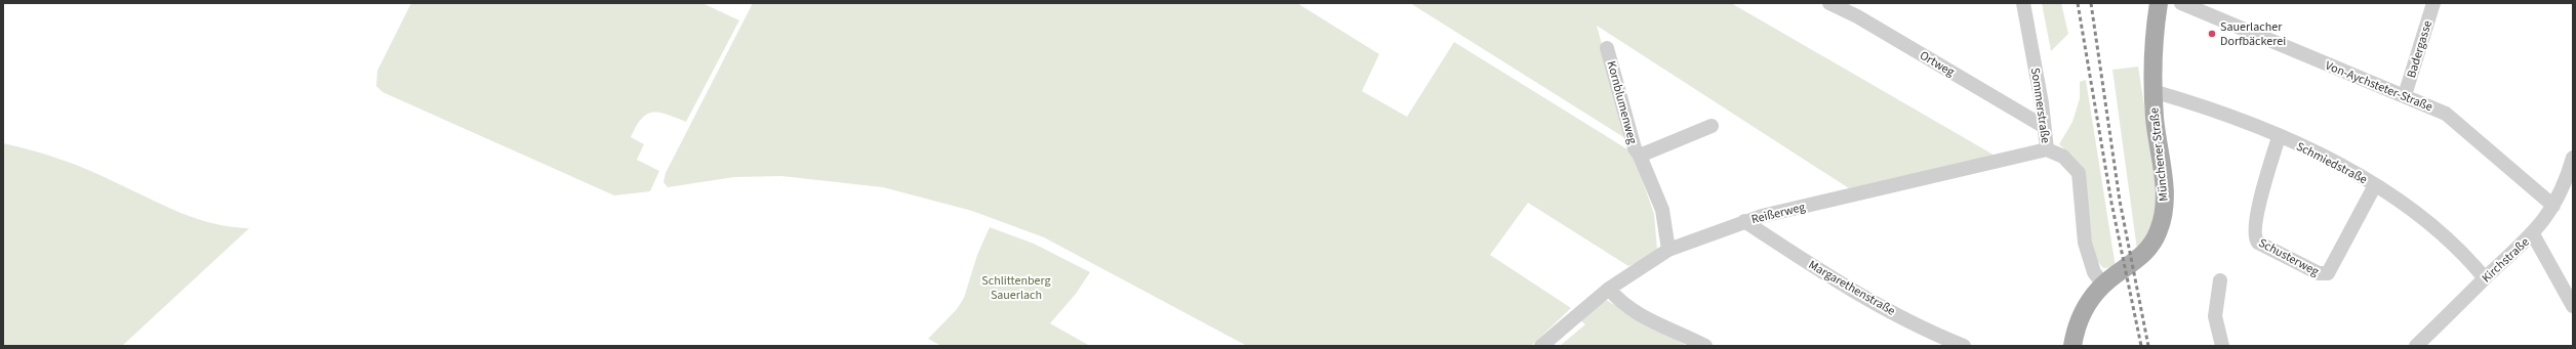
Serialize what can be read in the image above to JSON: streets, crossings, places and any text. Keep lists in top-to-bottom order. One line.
{"streets":{"main road":["Münchener Straße"],"street":["Badergasse","Ortweg","Von-Aychsteter-Straße","Kornblumenweg","Sommerstraße","Schmiedstraße","Reißerweg","Schusterweg","Kirchstraße","Margarethenstraße"]},"crossings":[["Badergasse","Von-Aychsteter-Straße"],["Ortweg","Sommerstraße"],["Von-Aychsteter-Straße","Kirchstraße"],["Kornblumenweg","Reißerweg"],["Sommerstraße","Münchener Straße"],["Sommerstraße","Reißerweg"],["Münchener Straße","Schmiedstraße"],["Schmiedstraße","Schusterweg"],["Schmiedstraße","Kirchstraße"],["Reißerweg","Margarethenstraße"]],"parks":["Schlittenberg Sauerlach"],"places":["Sauerlacher Dorfbäckerei"]}
